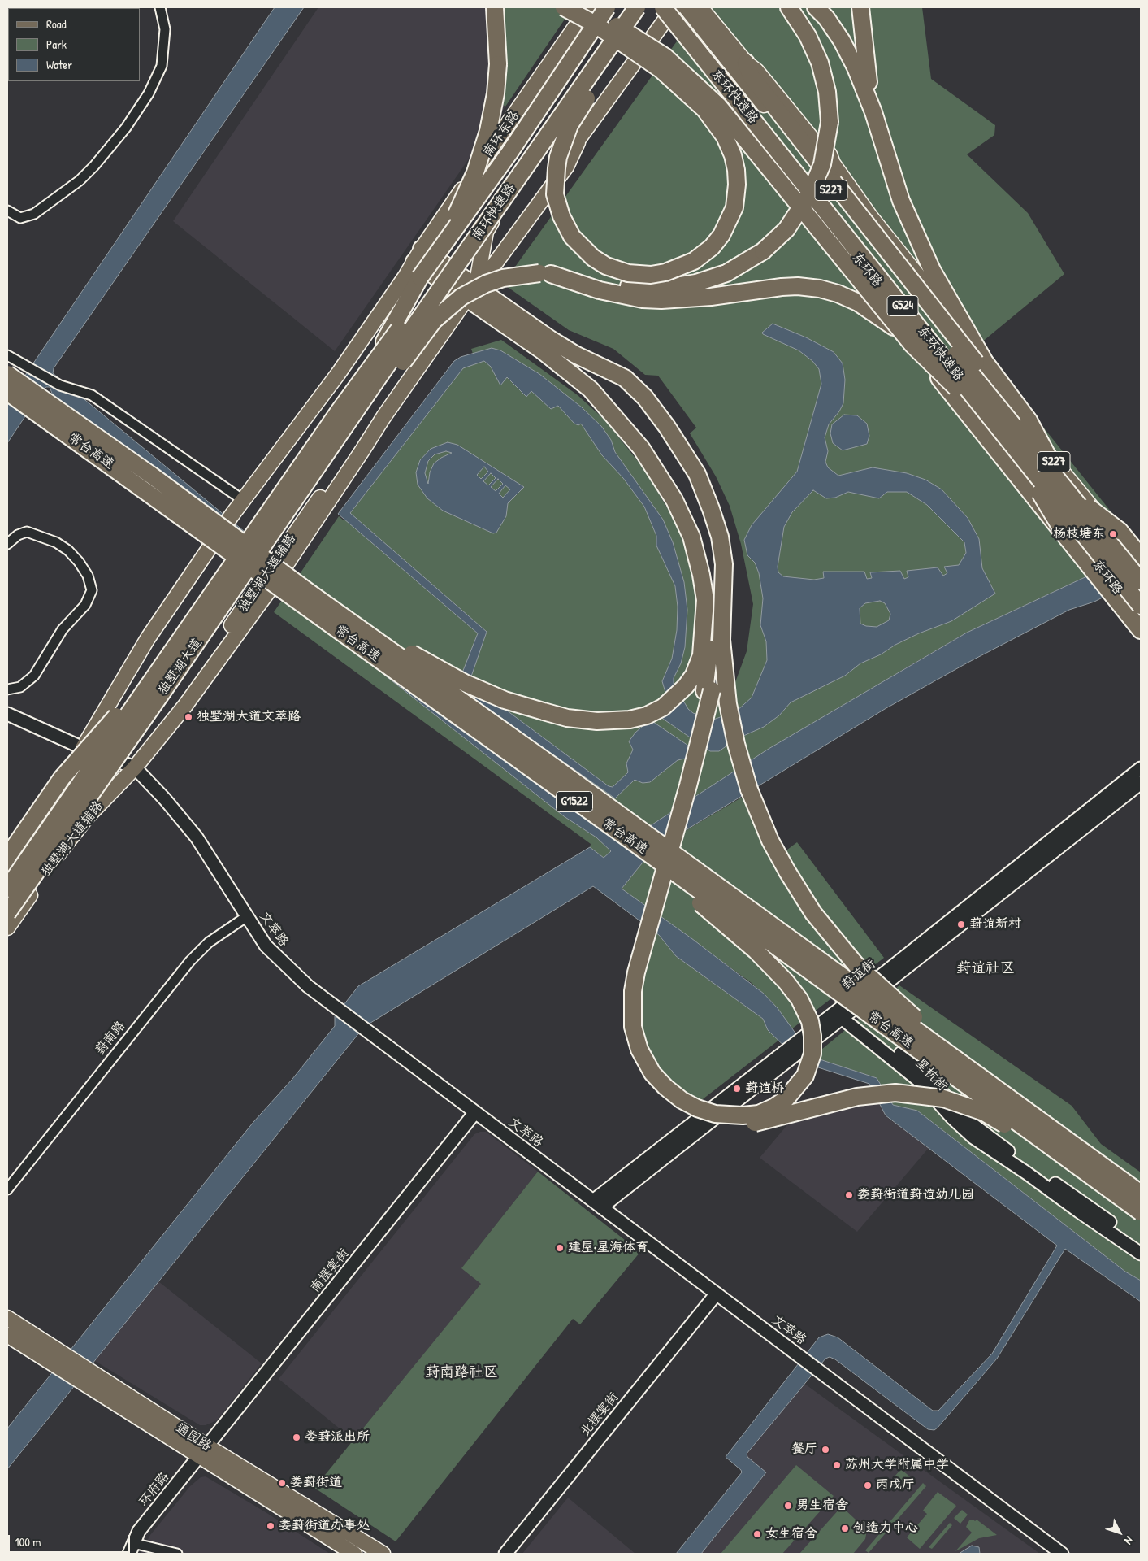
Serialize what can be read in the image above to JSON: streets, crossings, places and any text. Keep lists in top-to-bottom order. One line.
{"streets":{"highway":["东环快速路","南环快速路","G524","常台高速","独墅湖大道","G1522"],"main road":["南环东路","S227","东环路","独墅湖大道辅路","文萃路","葑谊街","星杭街","南摆宴街","北摆宴街","通园路","环府路"],"street":["葑南路"]},"crossings":[["东环快速路","S227"],["东环快速路","东环路"],["S227","东环路"],["南环快速路","独墅湖大道"],["独墅湖大道辅路","文萃路"],["文萃路","葑谊街"],["文萃路","葑南路"],["文萃路","南摆宴街"],["文萃路","北摆宴街"],["葑谊街","星杭街"],["南摆宴街","通园路"],["南摆宴街","环府路"],["通园路","环府路"]],"districts":["葑谊社区","葑南路社区"],"places":["杨枝塘东","独墅湖大道文萃路","葑谊新村","葑谊桥","娄葑街道葑谊幼儿园","建屋·星海体育","娄葑派出所","餐厅","苏州大学附属中学","娄葑街道","丙戌厅","男生宿舍","娄葑街道办事处","创造力中心","女生宿舍"],"legend":["Road","Park","Water"],"scale_bar":"100 m","north":"bottom right"}
